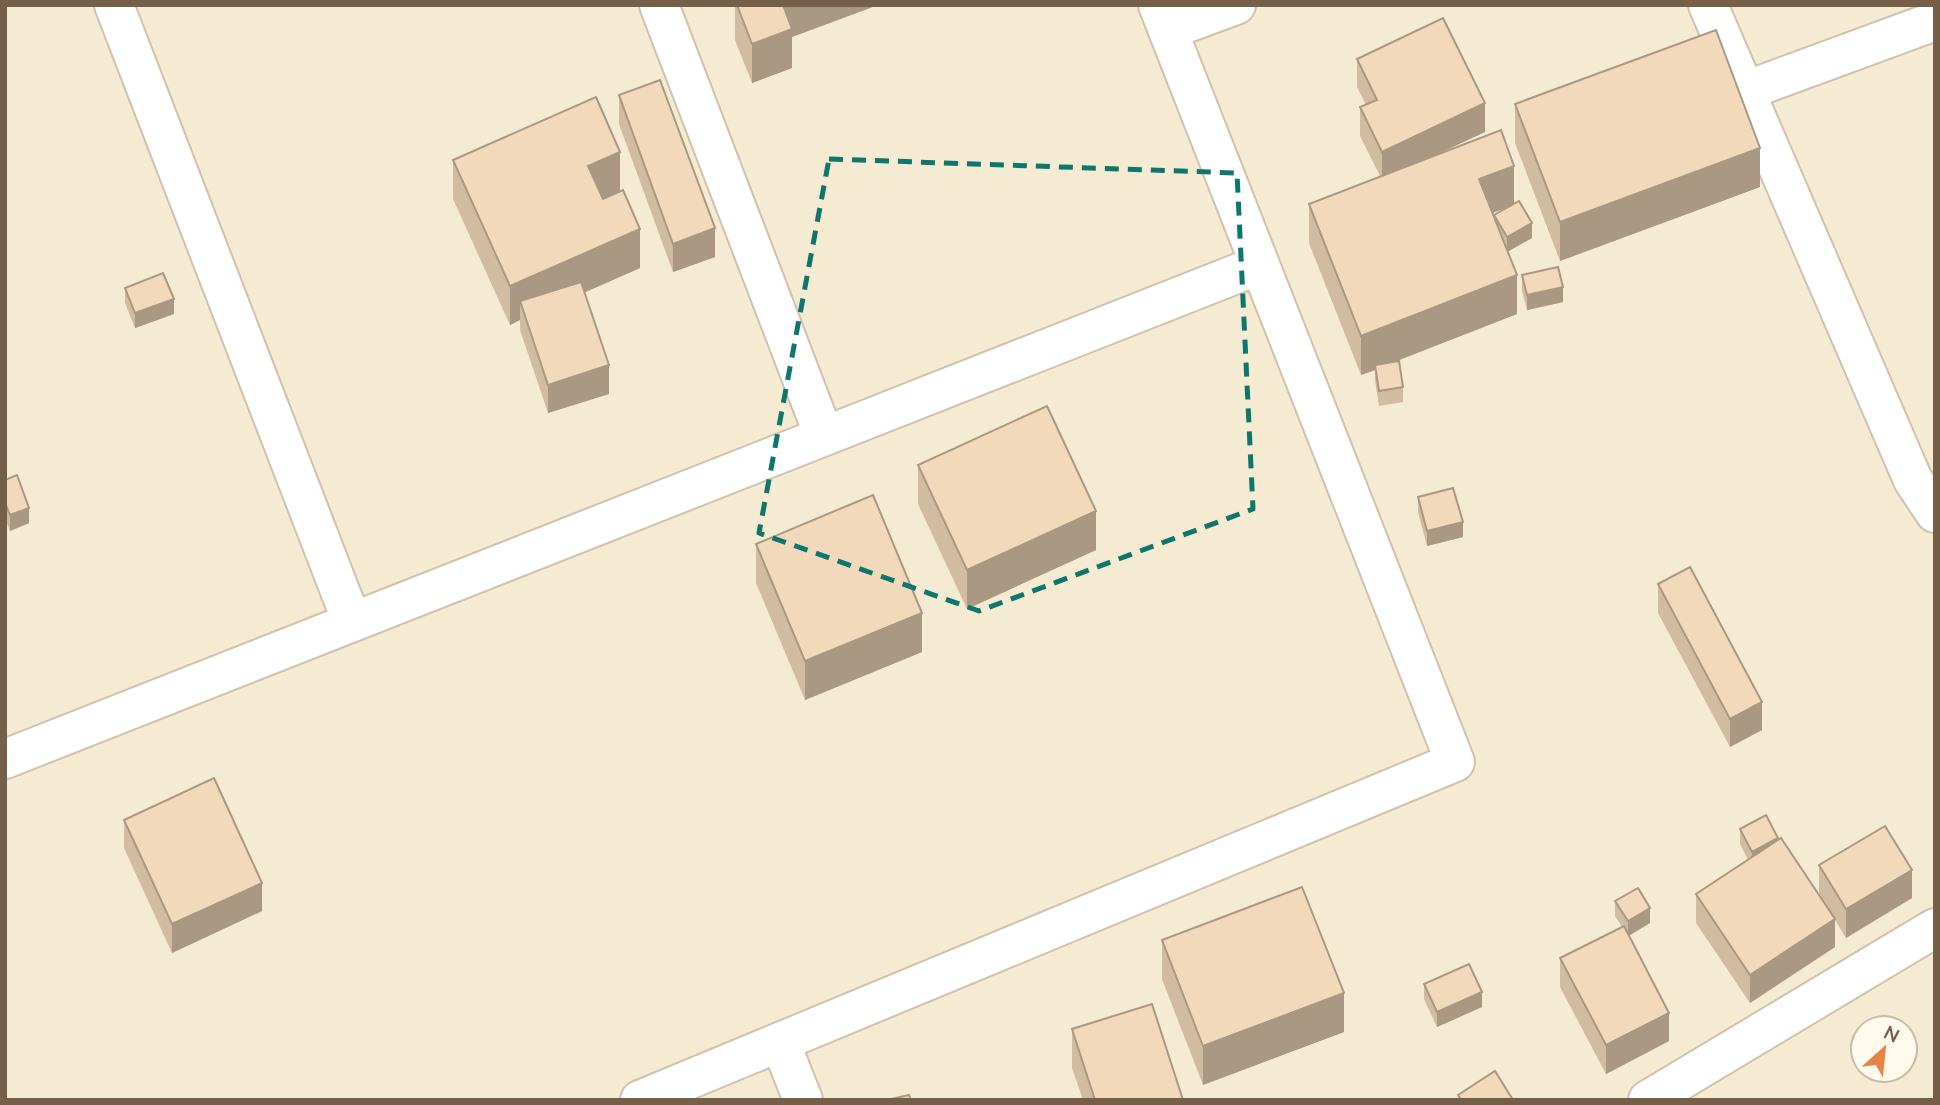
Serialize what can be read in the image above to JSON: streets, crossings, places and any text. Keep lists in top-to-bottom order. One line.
{"north":"top right"}
